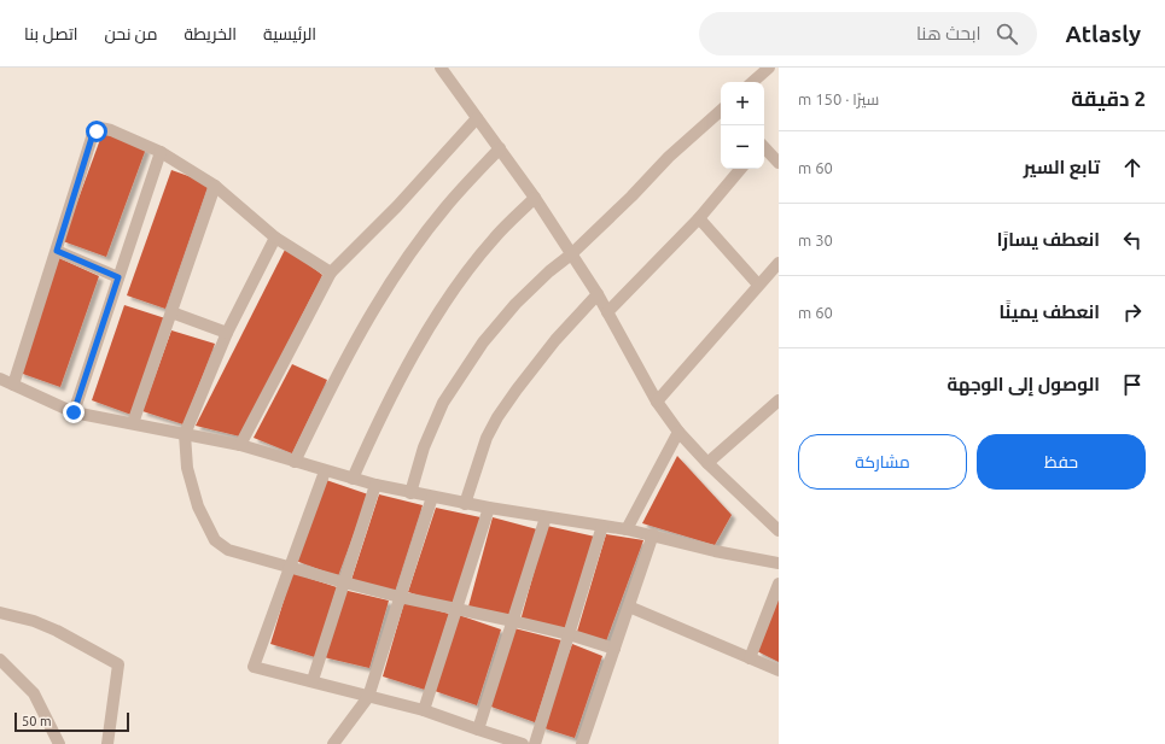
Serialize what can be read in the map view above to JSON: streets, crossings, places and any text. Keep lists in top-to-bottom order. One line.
{"scale_bar":"50 m","page":{"header":"Atlasly","search":"ابحث هنا","nav":["الرئيسية","الخريطة","من نحن","اتصل بنا"],"heading":["2 دقيقة","سيرًا · 150 m"],"map_buttons":["+","−"],"list":[["تابع السير","60 m"],["انعطف يسارًا","30 m"],["انعطف يمينًا","60 m"],"الوصول إلى الوجهة"],"buttons":["حفظ","مشاركة"],"scale":"50 m"}}
